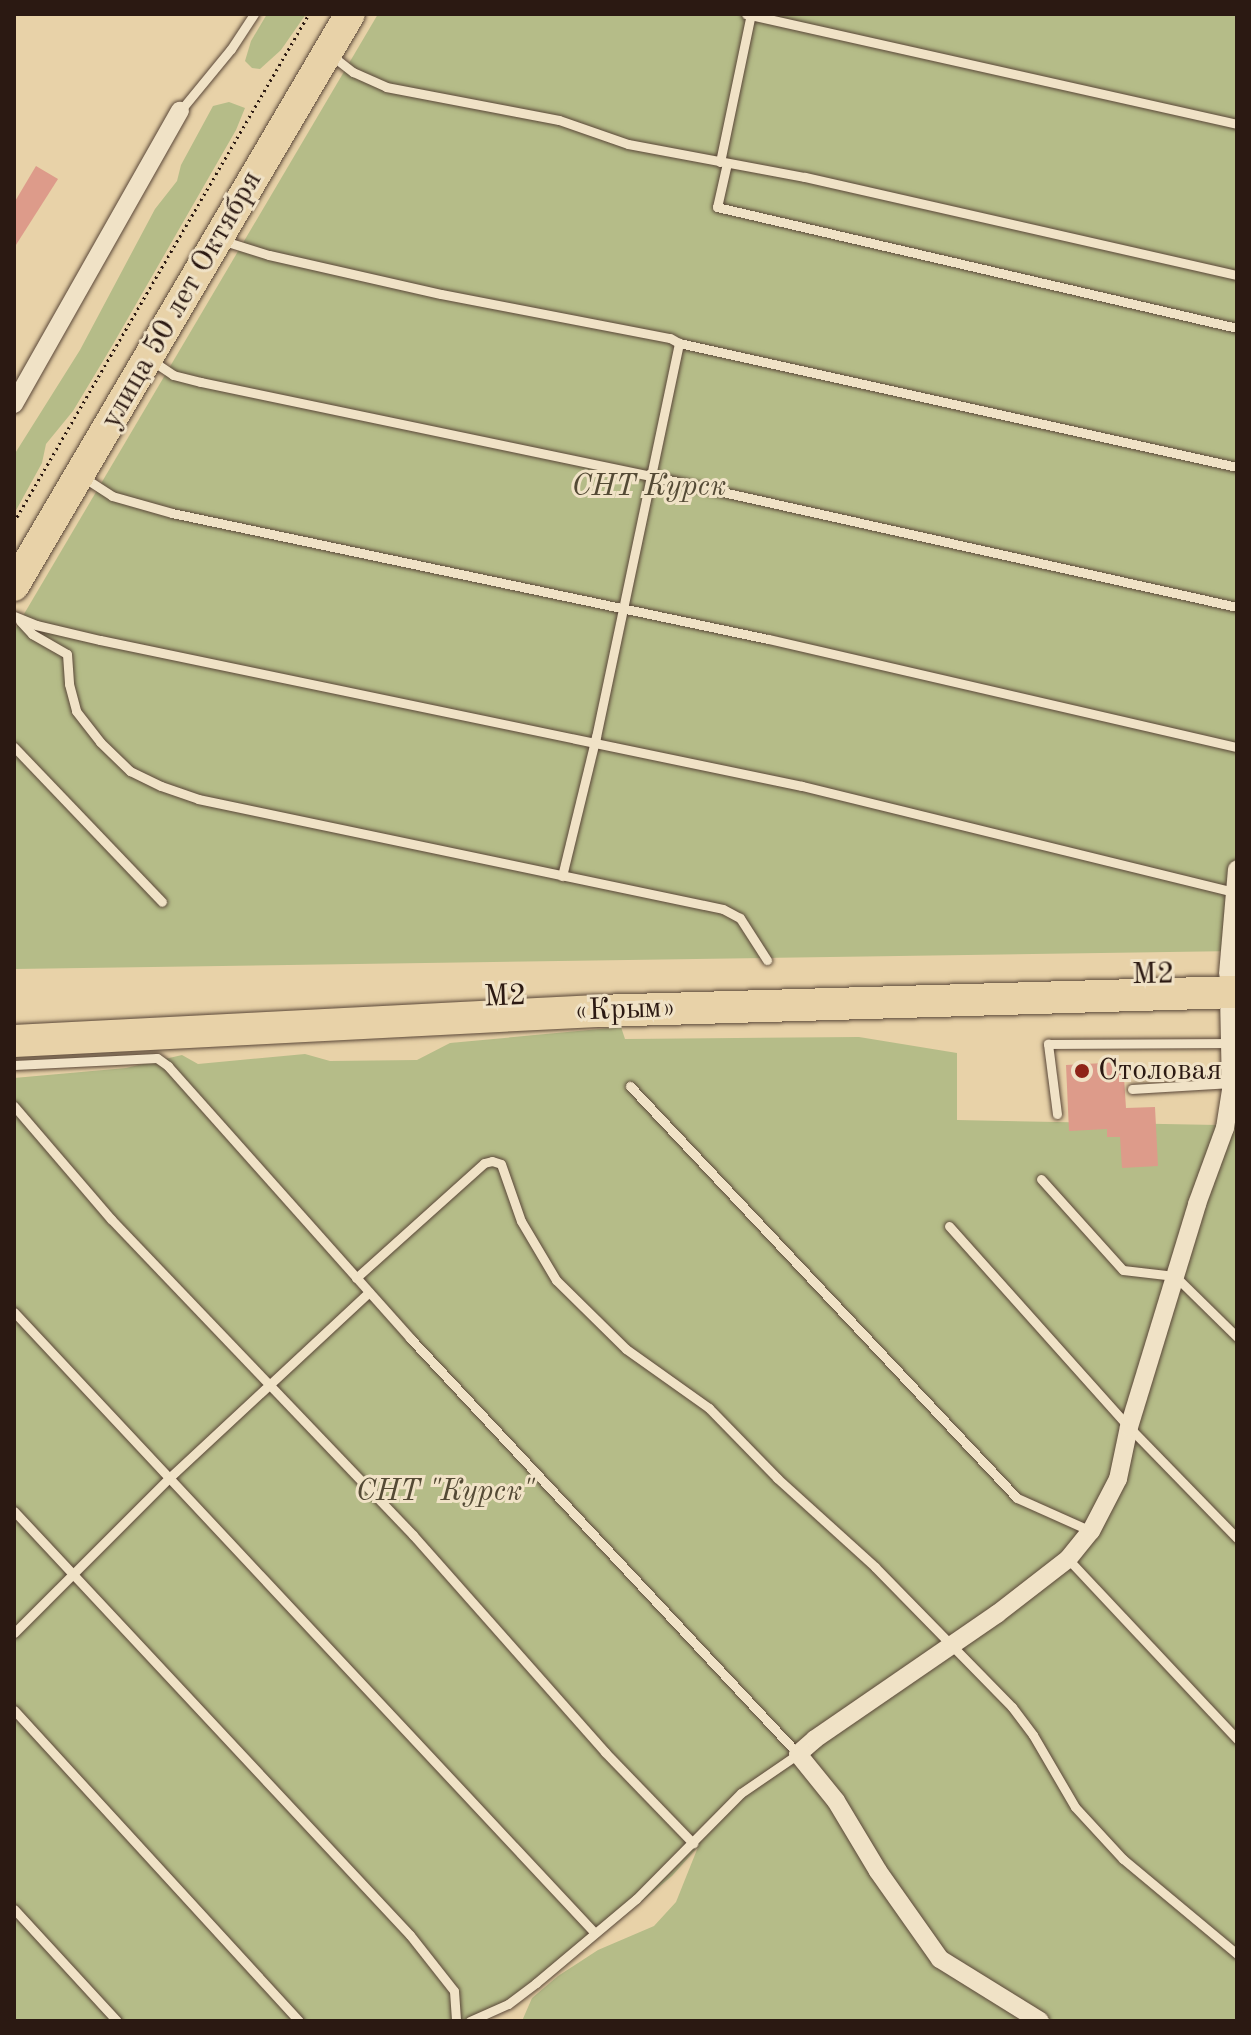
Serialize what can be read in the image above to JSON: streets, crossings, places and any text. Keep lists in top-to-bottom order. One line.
{"streets":{"highway":["М2","«Крым»"],"main road":["улица 50 лет Октября"]},"crossings":[["М2","«Крым»"]],"parks":["СНТ Курск","СНТ \"Курск\""],"places":["Столовая"]}
